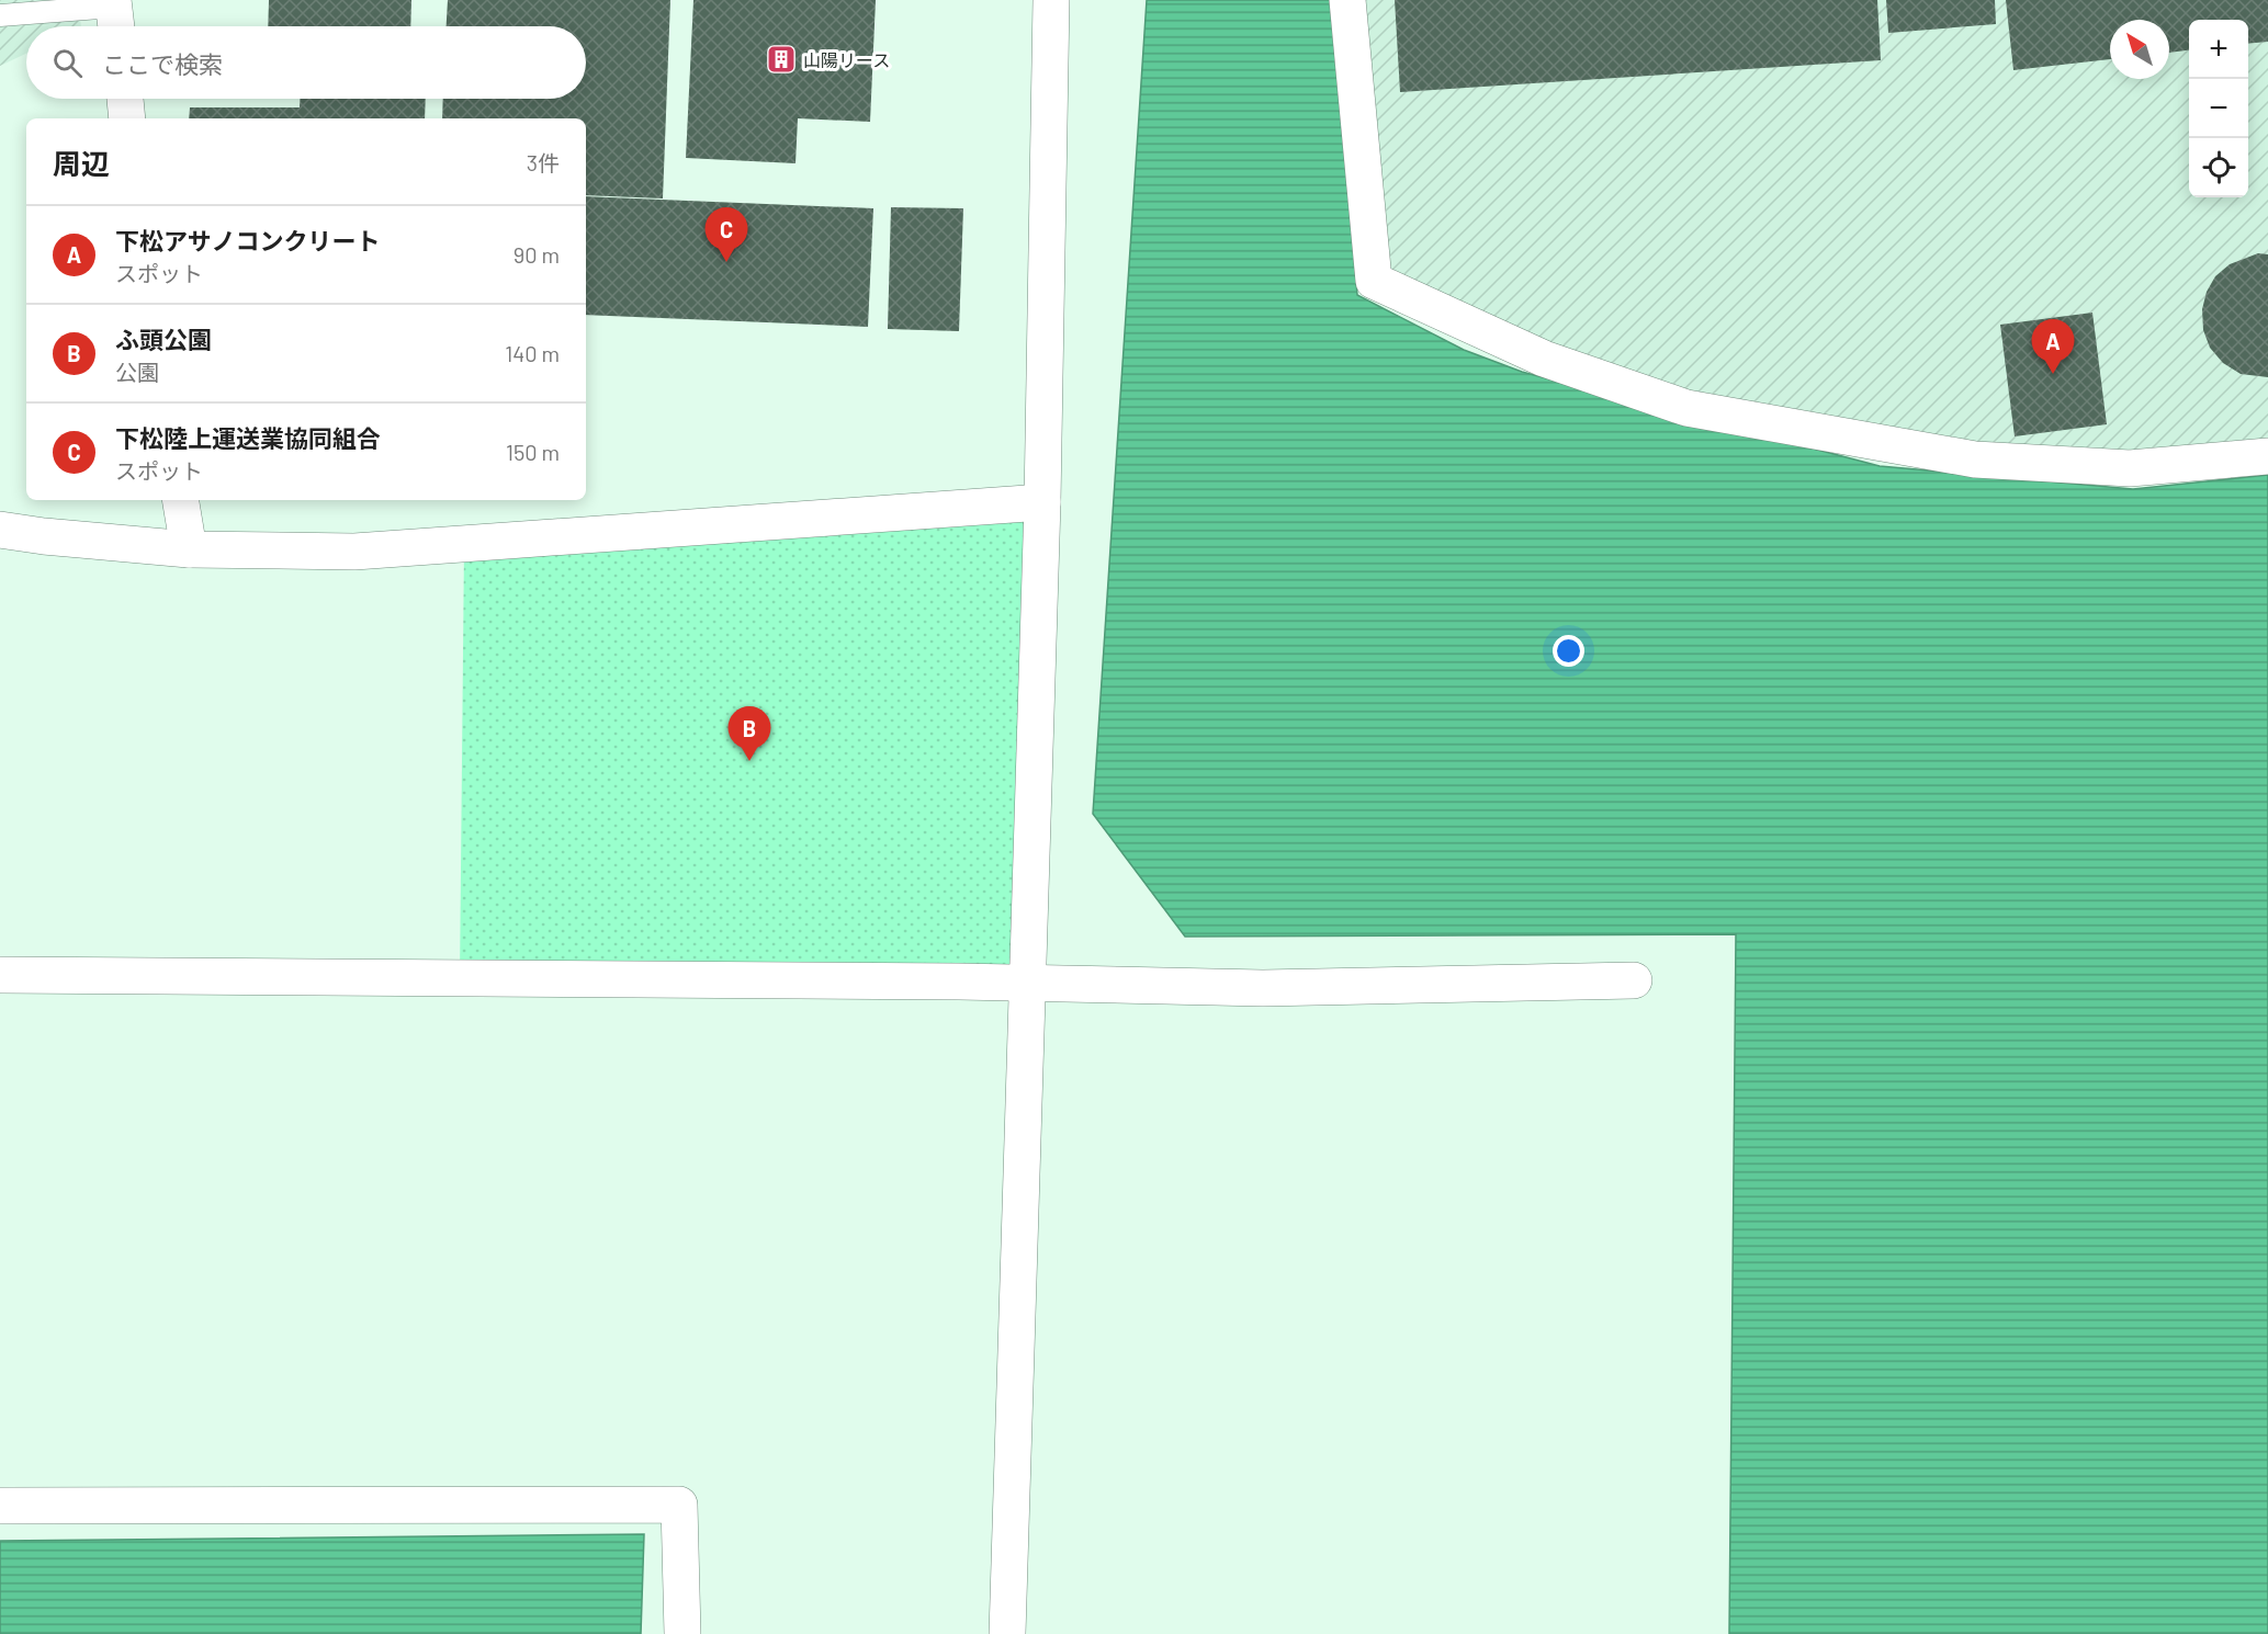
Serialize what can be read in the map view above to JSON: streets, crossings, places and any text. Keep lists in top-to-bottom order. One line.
{"places":{"building":["山陽リース"]},"north":"top left","page":{"map_buttons":["+","−"],"search":"ここで検索","heading":["周辺","3件"],"list":[{"mark":"A","name":"下松アサノコンクリート","note":"スポット","value":"90 m"},{"mark":"B","name":"ふ頭公園","note":"公園","value":"140 m"},{"mark":"C","name":"下松陸上運送業協同組合","note":"スポット","value":"150 m"}],"pins":["C","A","B"]}}
